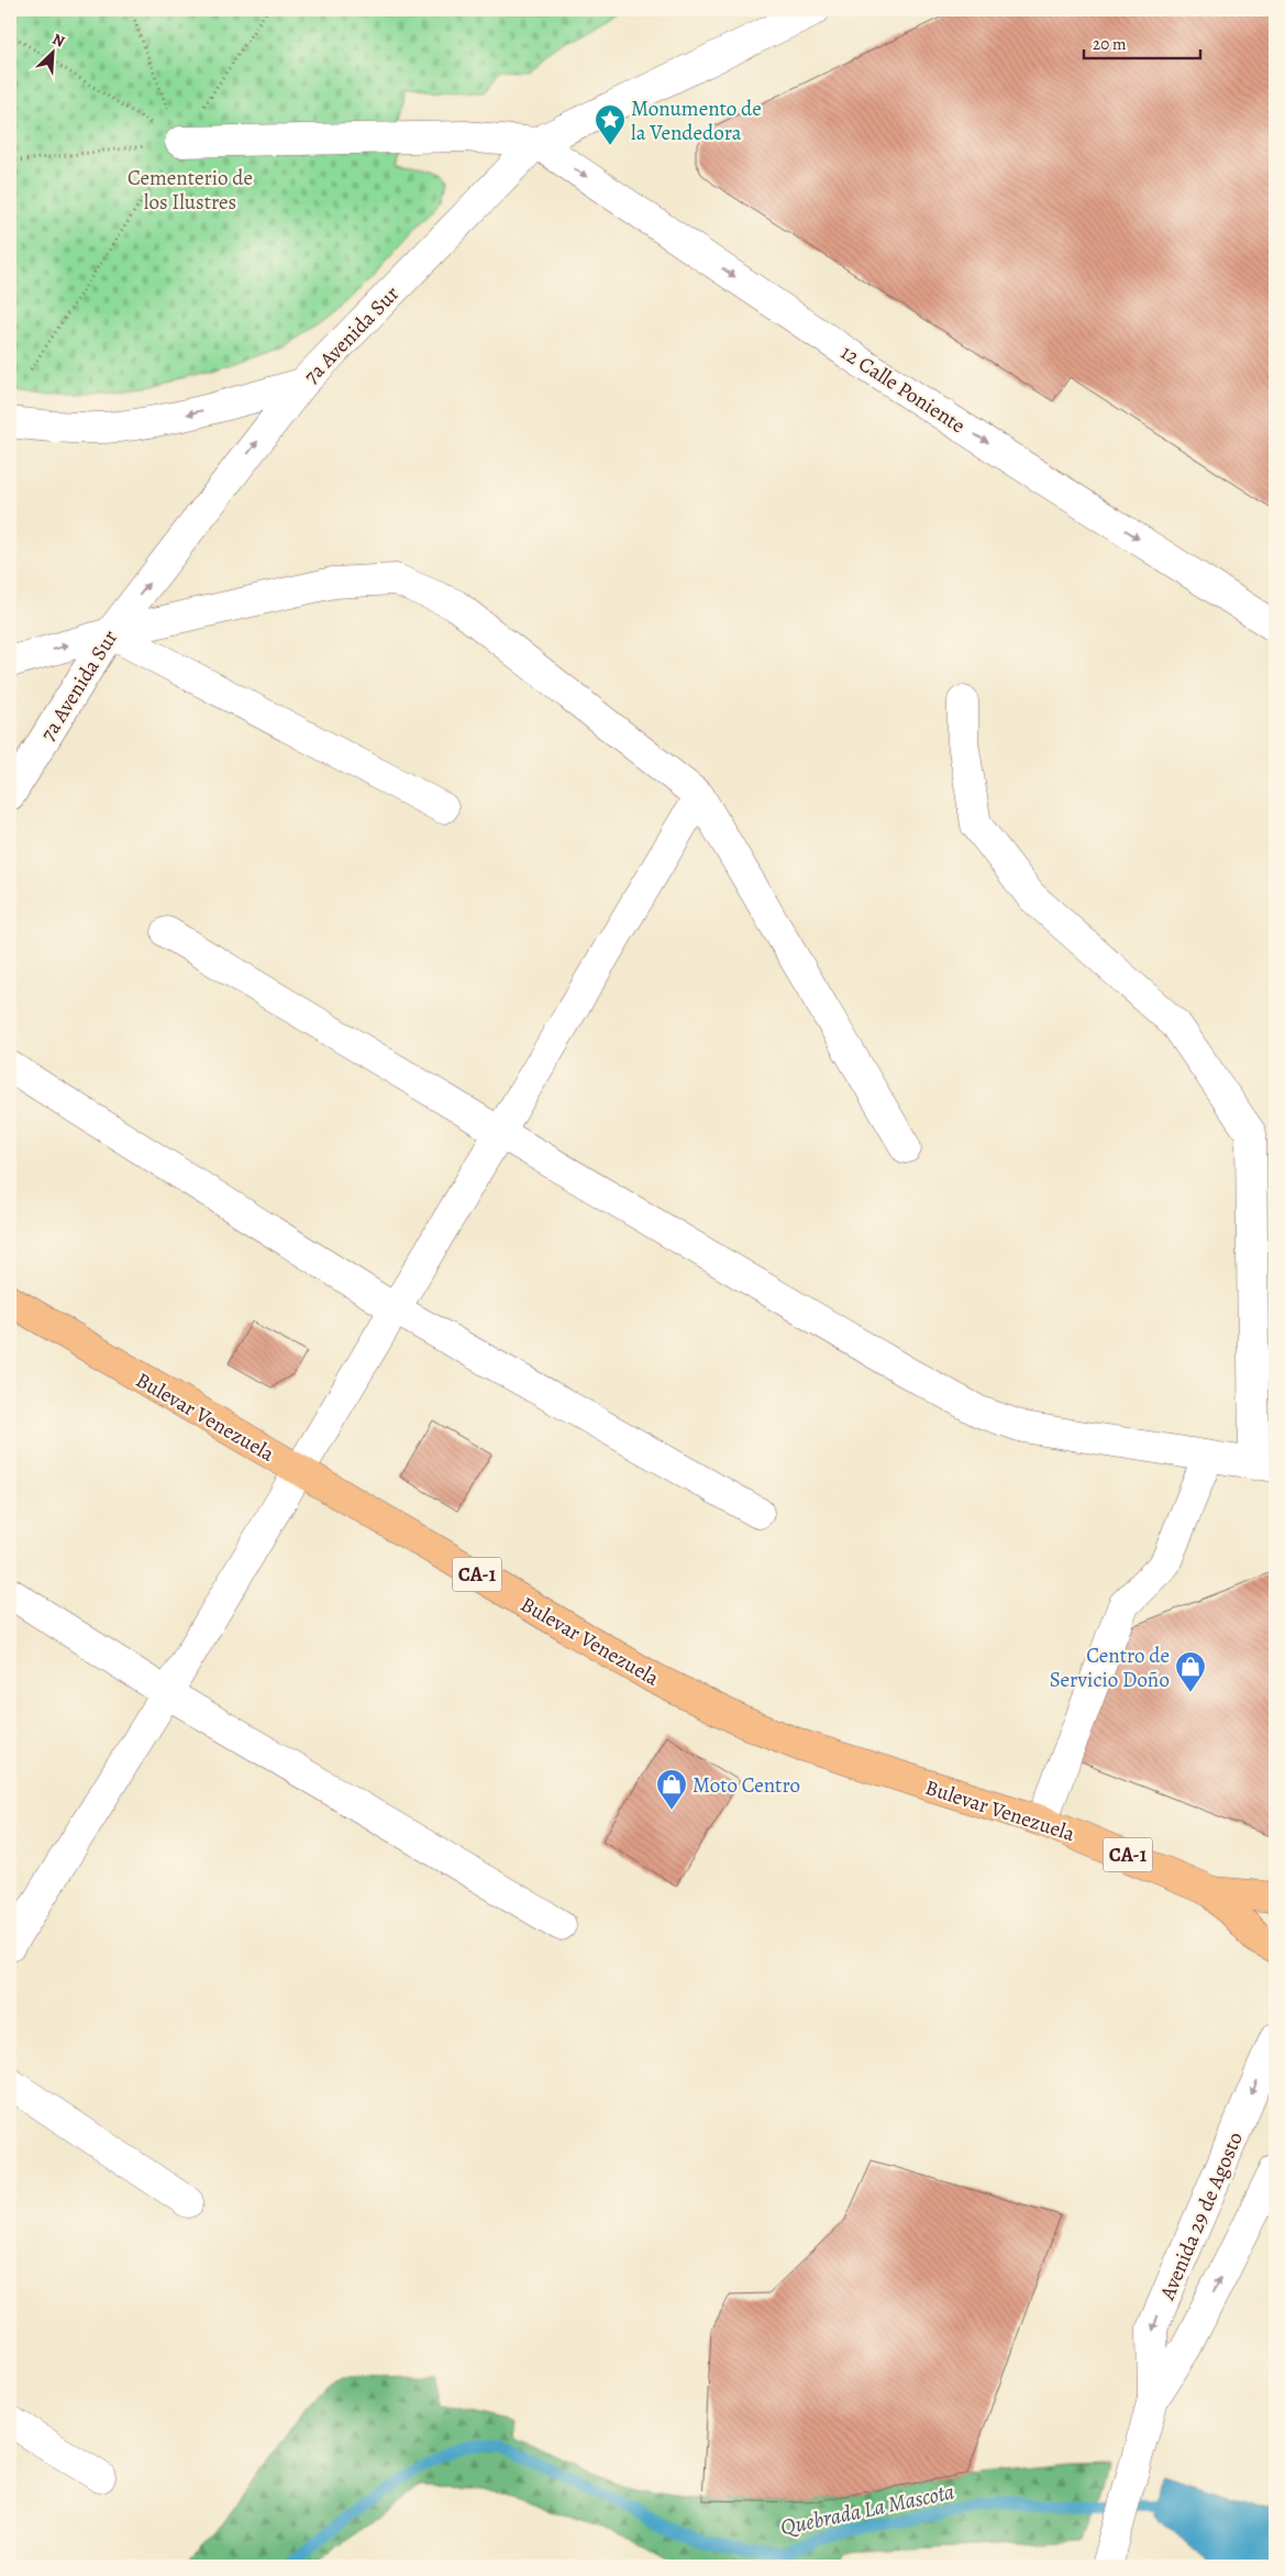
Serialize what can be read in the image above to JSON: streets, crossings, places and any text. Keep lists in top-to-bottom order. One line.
{"streets":{"highway":["Bulevar Venezuela","CA-1"],"street":["7a Avenida Sur","12 Calle Poniente","Avenida 29 de Agosto"]},"crossings":[["7a Avenida Sur","12 Calle Poniente"]],"one_way":["12 Calle Poniente"],"water":["Quebrada La Mascota"],"parks":["Cementerio de los Ilustres"],"places":{"place":["Monumento de la Vendedora"],"shop":["Centro de Servicio Doño","Moto Centro"]},"scale_bar":"20 m","north":"top right"}
